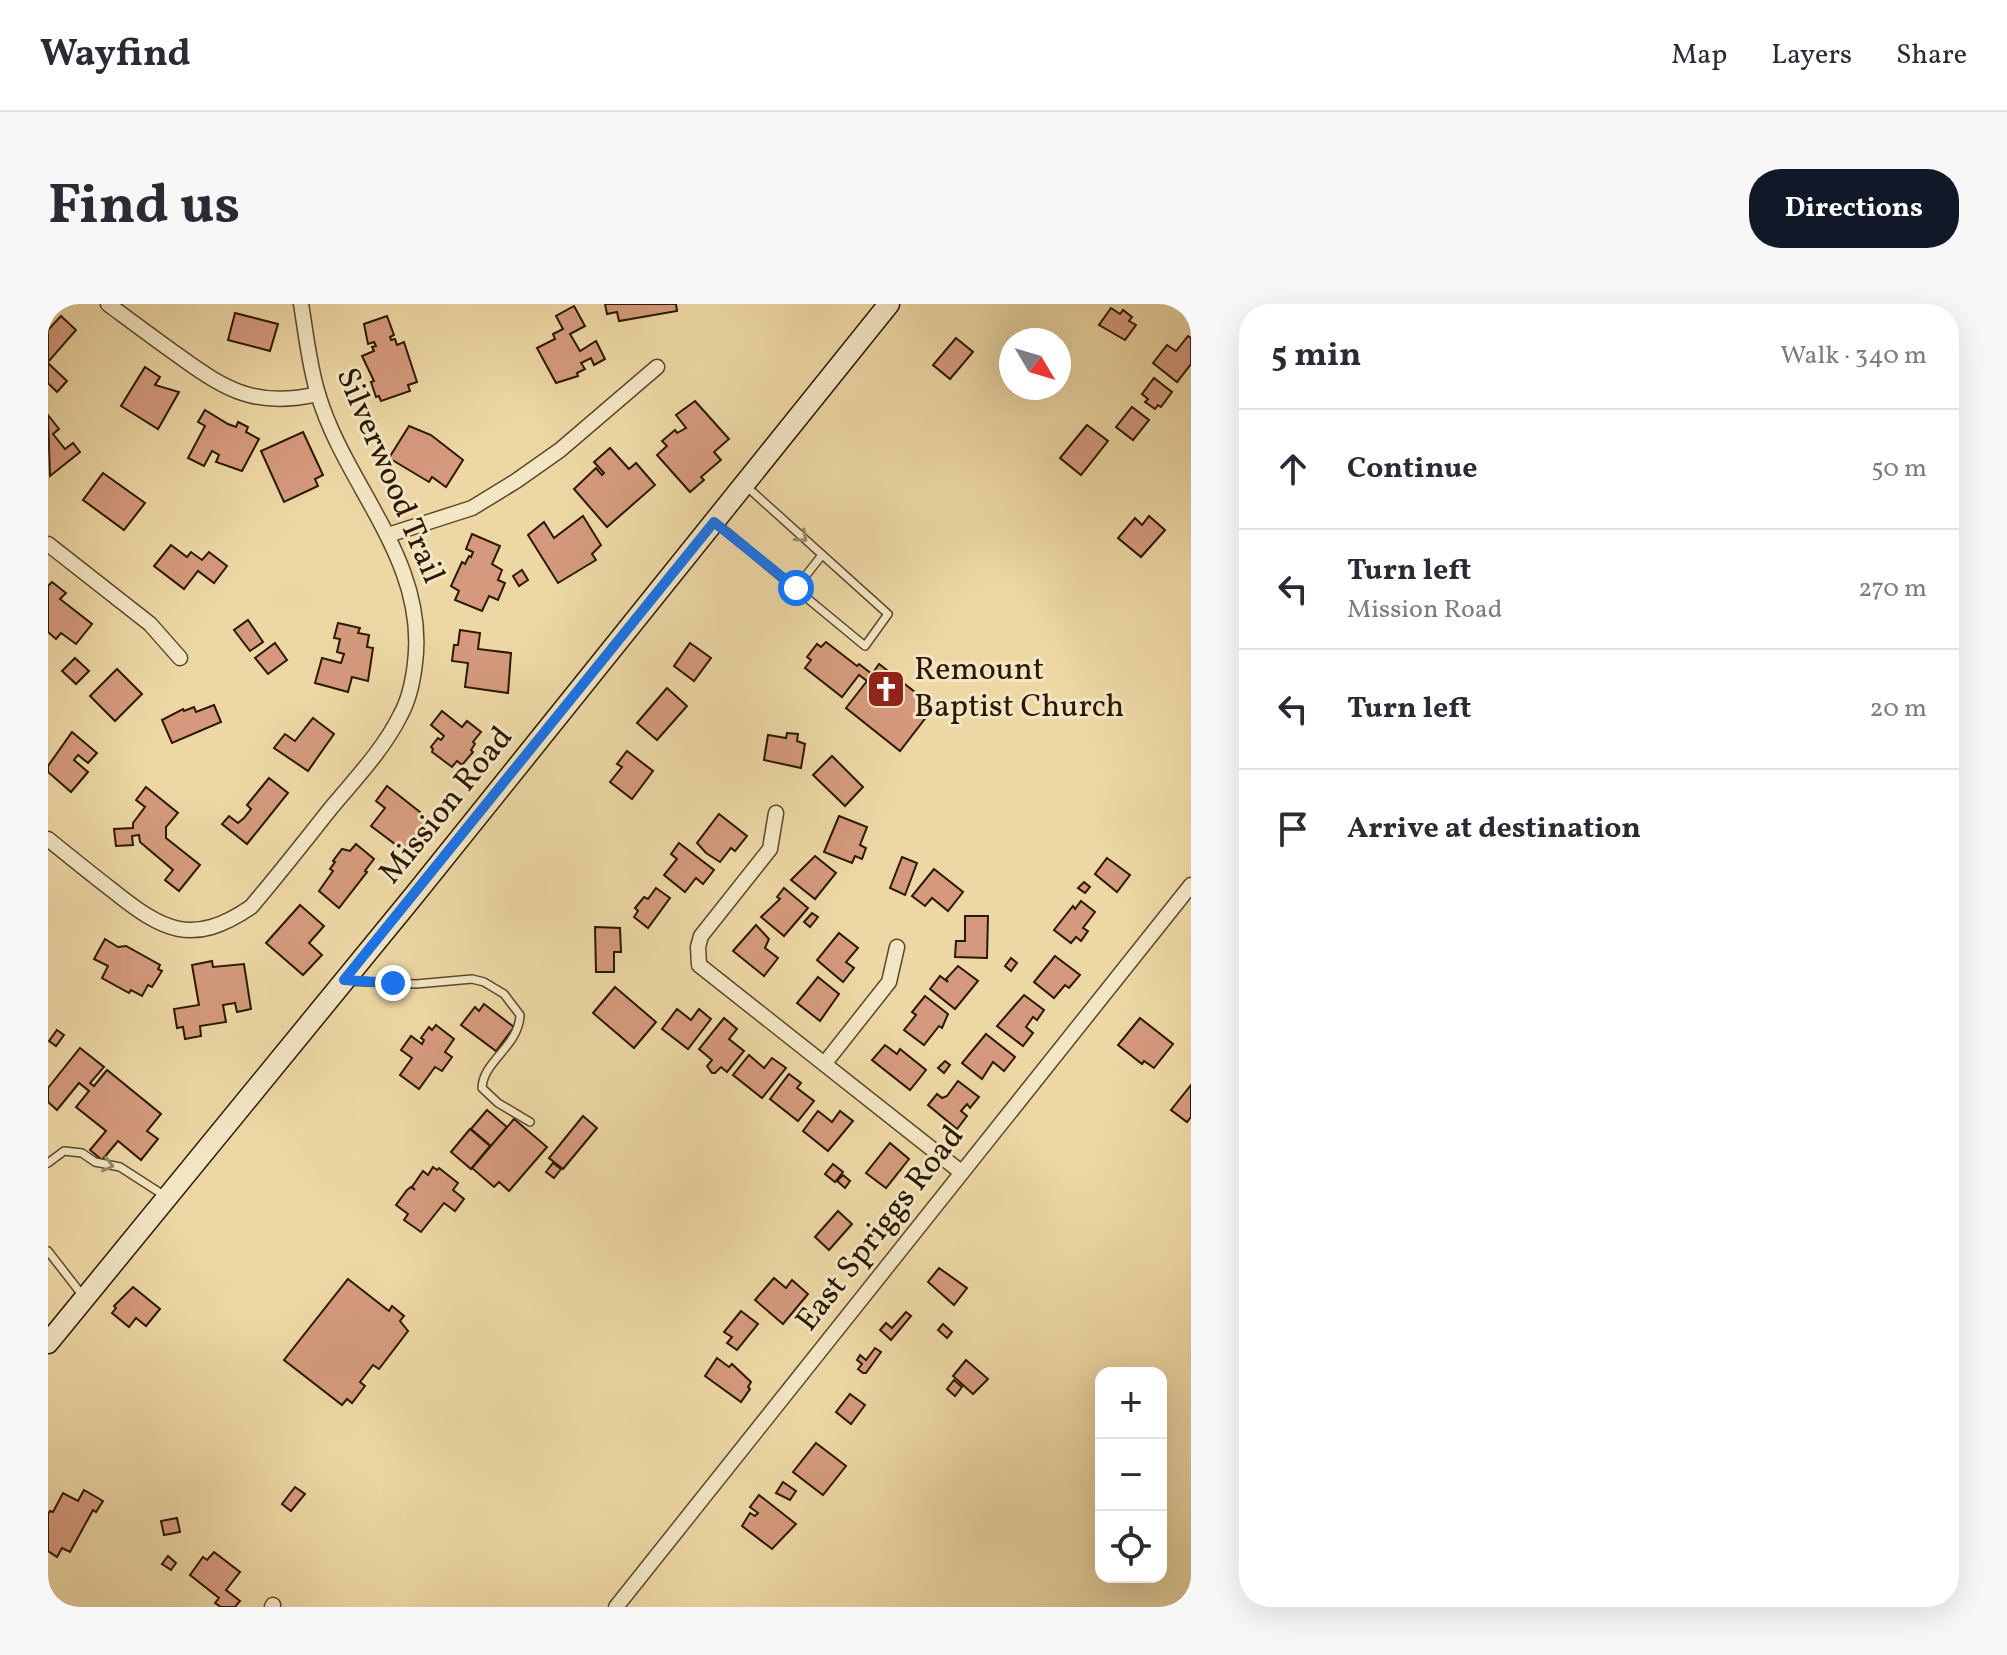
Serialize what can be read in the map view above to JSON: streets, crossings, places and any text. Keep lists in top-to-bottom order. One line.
{"streets":{"street":["Silverwood Trail","Mission Road","East Spriggs Road"]},"places":{"church":["Remount Baptist Church"]},"north":"bottom right","page":{"header":"Wayfind","nav":["Map","Layers","Share"],"title":"Find us","buttons":"Directions","heading":["5 min","Walk · 340 m"],"list":[["Continue","50 m"],["Turn left","Mission Road","270 m"],["Turn left","20 m"],"Arrive at destination"],"map_buttons":["+","−"]}}
